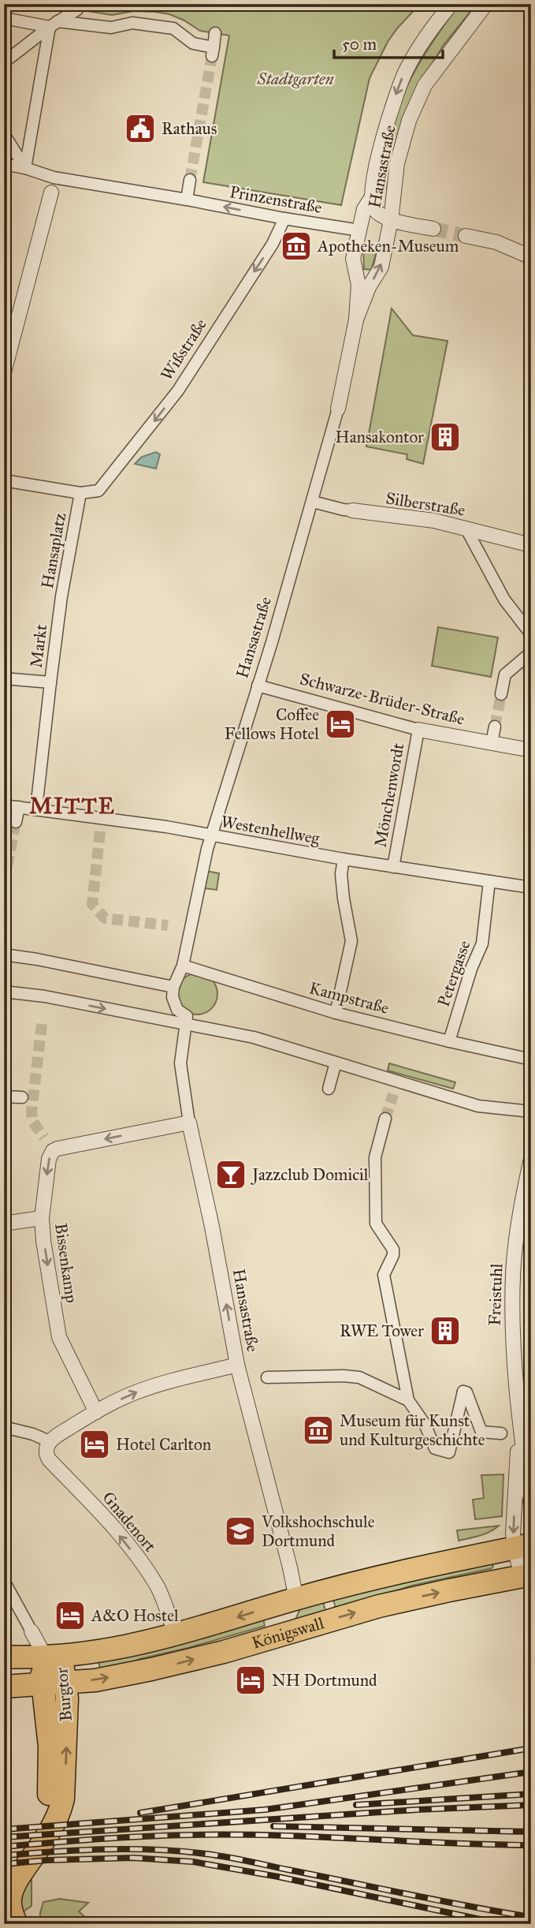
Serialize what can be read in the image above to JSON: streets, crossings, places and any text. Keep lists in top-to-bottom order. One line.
{"streets":{"main road":["Königswall","Burgtor"],"street":["Hansastraße","Prinzenstraße","Wißstraße","Silberstraße","Hansaplatz","Markt","Schwarze-Brüder-Straße","Mönchenwordt","Westenhellweg","Petergasse","Kampstraße","Bissenkamp","Freistuhl","Gnadenort"]},"crossings":[["Hansastraße","Prinzenstraße"],["Hansastraße","Silberstraße"],["Hansastraße","Schwarze-Brüder-Straße"],["Hansastraße","Westenhellweg"],["Hansastraße","Kampstraße"],["Hansastraße","Bissenkamp"],["Hansastraße","Königswall"],["Prinzenstraße","Wißstraße"],["Wißstraße","Hansaplatz"],["Hansaplatz","Markt"],["Markt","Westenhellweg"],["Schwarze-Brüder-Straße","Mönchenwordt"],["Mönchenwordt","Westenhellweg"],["Westenhellweg","Petergasse"],["Petergasse","Kampstraße"],["Freistuhl","Königswall"],["Gnadenort","Königswall"],["Königswall","Burgtor"]],"one_way":["Wißstraße","Gnadenort"],"districts":["MITTE"],"parks":["Stadtgarten"],"places":{"public building":["Rathaus"],"museum":["Apotheken-Museum","Museum für Kunst und Kulturgeschichte"],"building":["Hansakontor","RWE Tower"],"hotel":["Coffee Fellows Hotel","Hotel Carlton","A&O Hostel","NH Dortmund"],"bar":["Jazzclub Domicil"],"school or university":["Volkshochschule Dortmund"]},"scale_bar":"50 m"}
